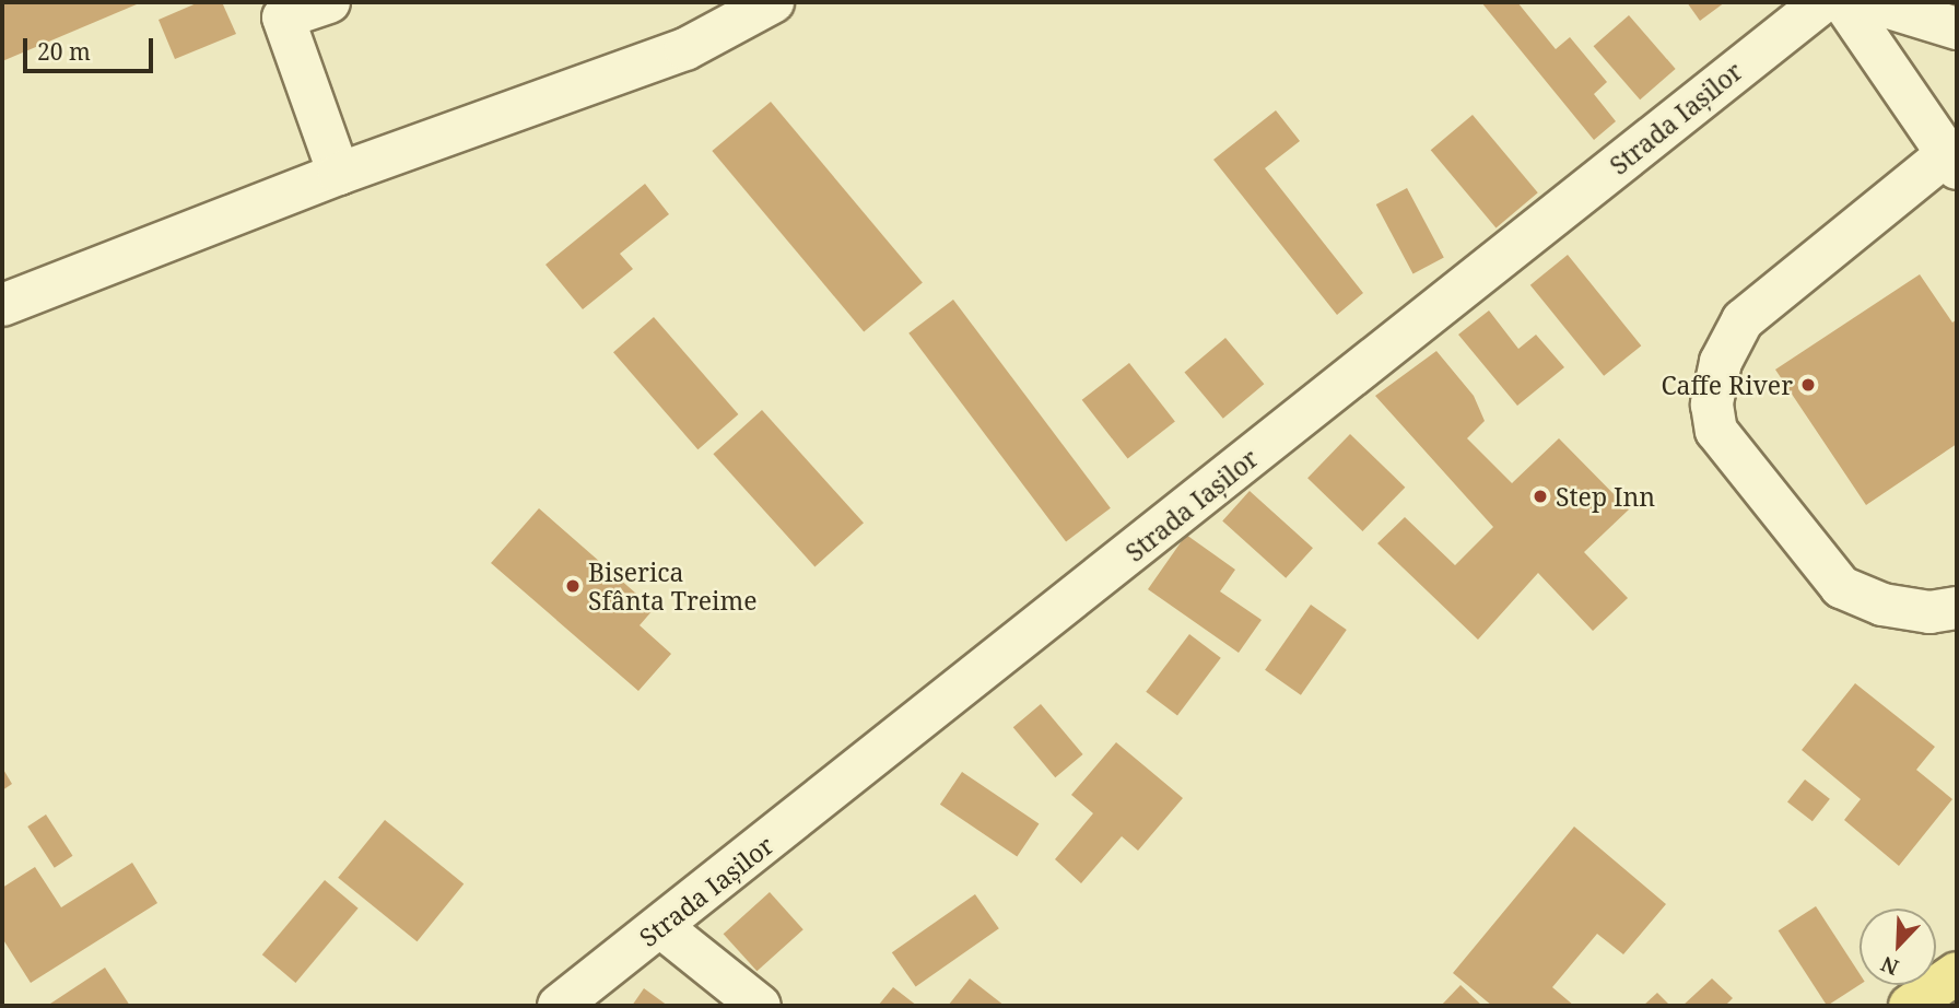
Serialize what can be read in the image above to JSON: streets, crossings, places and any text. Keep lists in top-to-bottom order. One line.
{"streets":{"street":["Strada Iașilor"]},"places":["Caffe River","Step Inn","Biserica Sfânta Treime"],"scale_bar":"20 m","north":"bottom left"}
